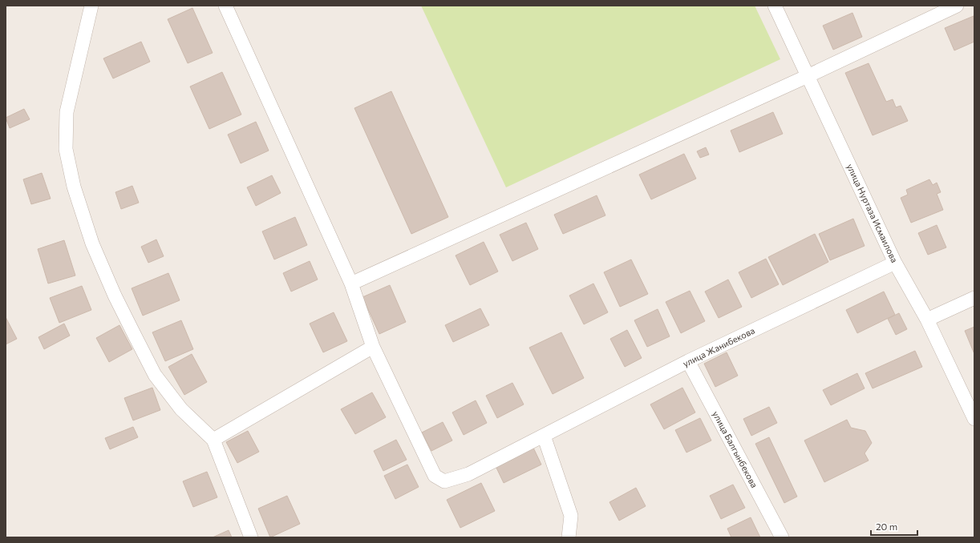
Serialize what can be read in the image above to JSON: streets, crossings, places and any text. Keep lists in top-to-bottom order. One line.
{"streets":{"street":["улица Нуртаза Исмаилова","улица Жанибекова","улица Балгынбекова"]},"crossings":[["улица Нуртаза Исмаилова","улица Жанибекова"],["улица Жанибекова","улица Балгынбекова"]],"scale_bar":"20 m"}
